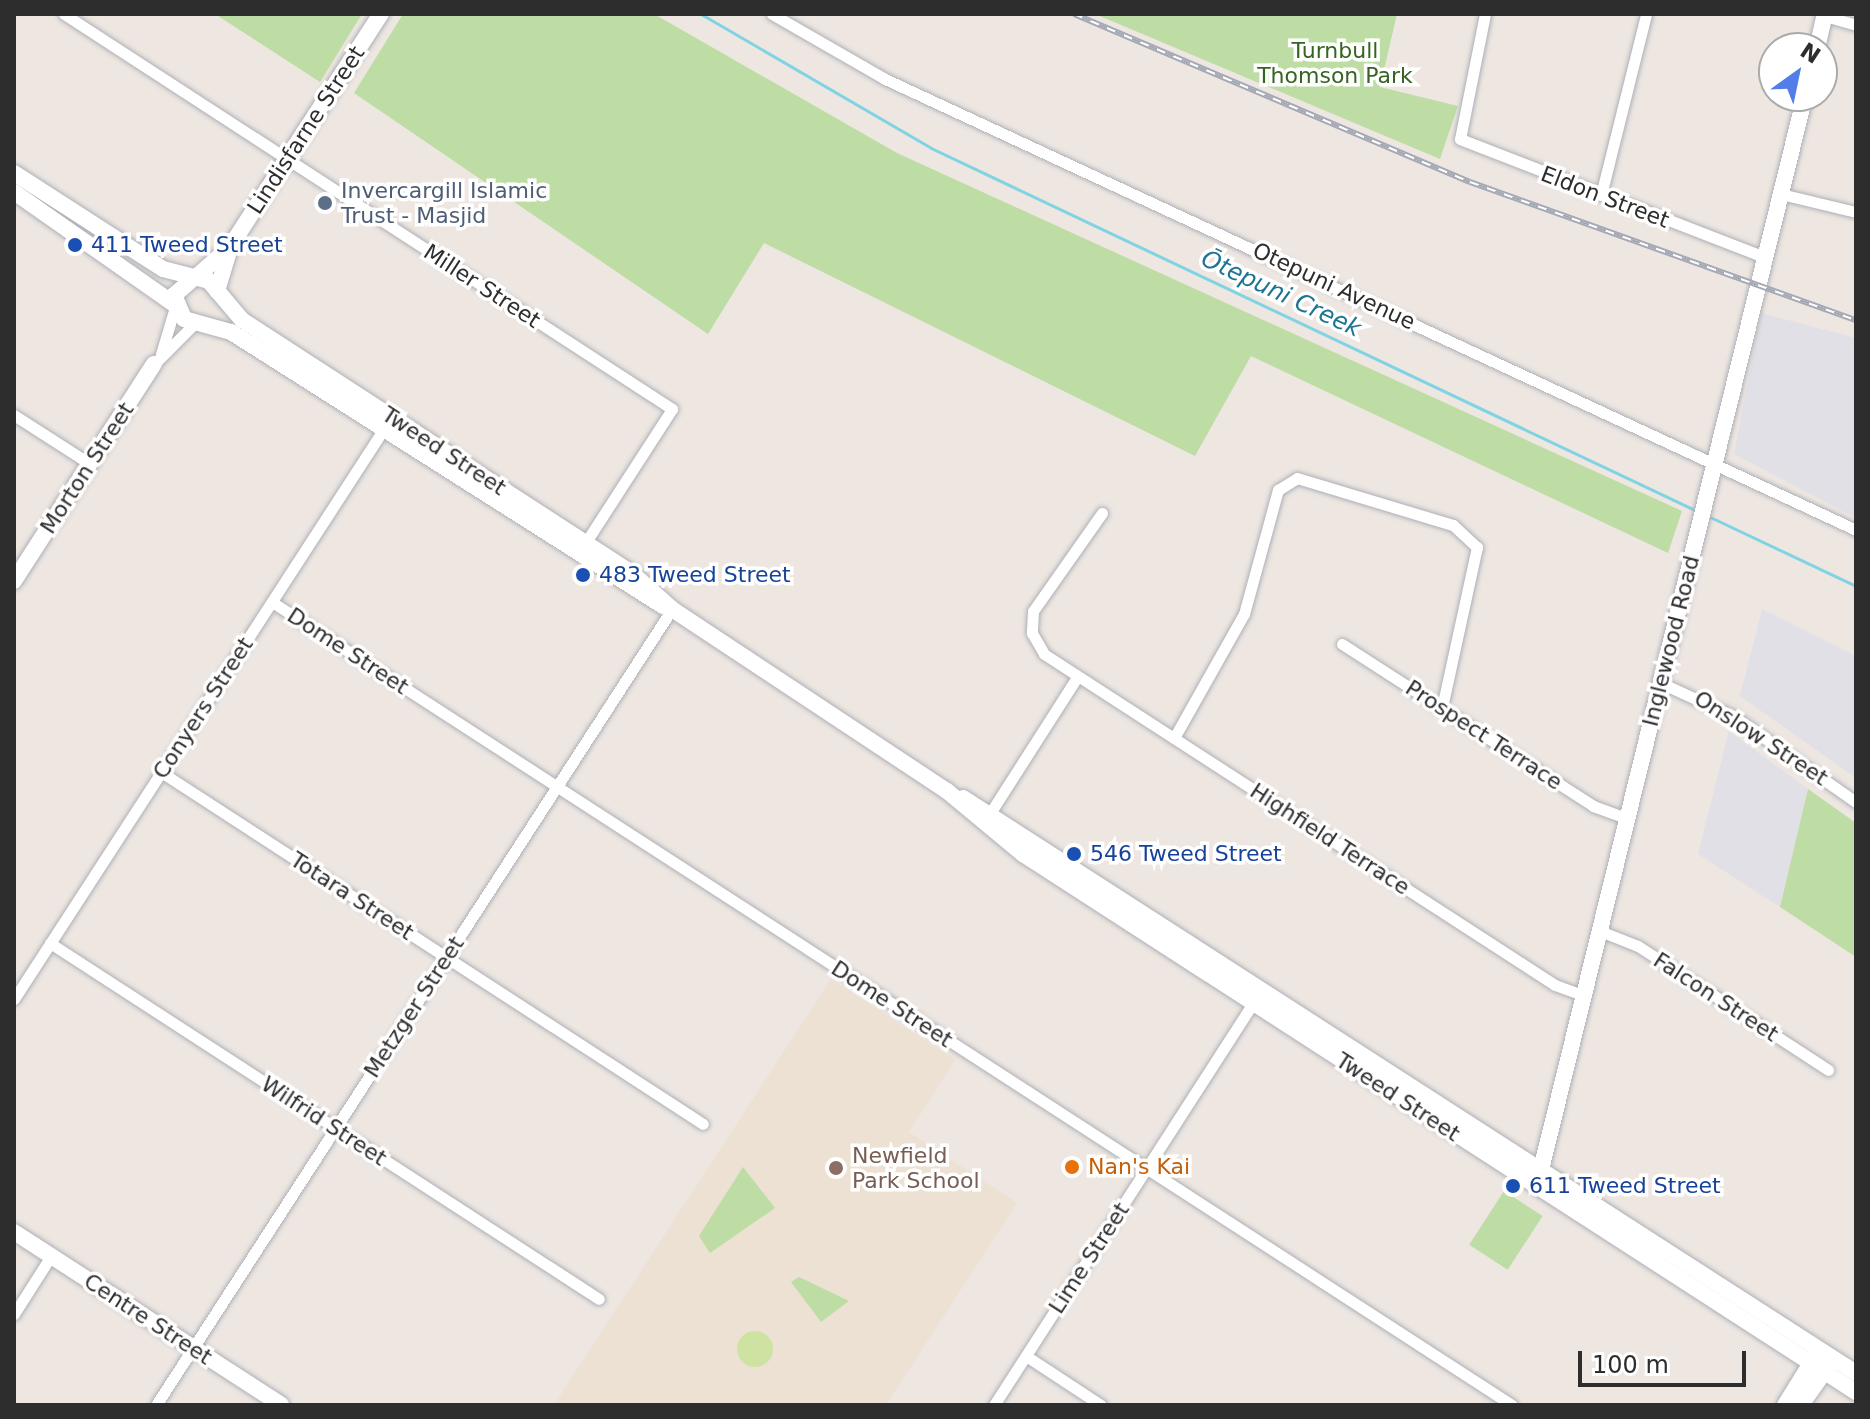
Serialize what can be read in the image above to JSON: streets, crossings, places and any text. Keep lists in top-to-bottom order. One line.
{"streets":{"main road":["Lindisfarne Street","Tweed Street","Morton Street","Inglewood Road","Centre Street"],"street":["Eldon Street","Miller Street","Otepuni Avenue","Dome Street","Conyers Street","Prospect Terrace","Onslow Street","Highfield Terrace","Totara Street","Falcon Street","Metzger Street","Wilfrid Street","Lime Street"]},"crossings":[["Lindisfarne Street","Miller Street"],["Lindisfarne Street","Tweed Street"],["Lindisfarne Street","Morton Street"],["Eldon Street","Inglewood Road"],["Miller Street","Tweed Street"],["Otepuni Avenue","Inglewood Road"],["Tweed Street","Morton Street"],["Tweed Street","Inglewood Road"],["Tweed Street","Conyers Street"],["Tweed Street","Metzger Street"],["Tweed Street","Lime Street"],["Inglewood Road","Prospect Terrace"],["Inglewood Road","Onslow Street"],["Inglewood Road","Highfield Terrace"],["Inglewood Road","Falcon Street"],["Dome Street","Conyers Street"],["Dome Street","Metzger Street"],["Dome Street","Lime Street"],["Conyers Street","Totara Street"],["Conyers Street","Wilfrid Street"],["Totara Street","Metzger Street"],["Metzger Street","Wilfrid Street"],["Metzger Street","Centre Street"]],"water":["Ōtepuni Creek"],"parks":["Turnbull Thomson Park"],"places":["Invercargill Islamic Trust - Masjid","411 Tweed Street","483 Tweed Street","546 Tweed Street","Nan's Kai","Newfield Park School","611 Tweed Street"],"scale_bar":"100 m","north":"top right"}
